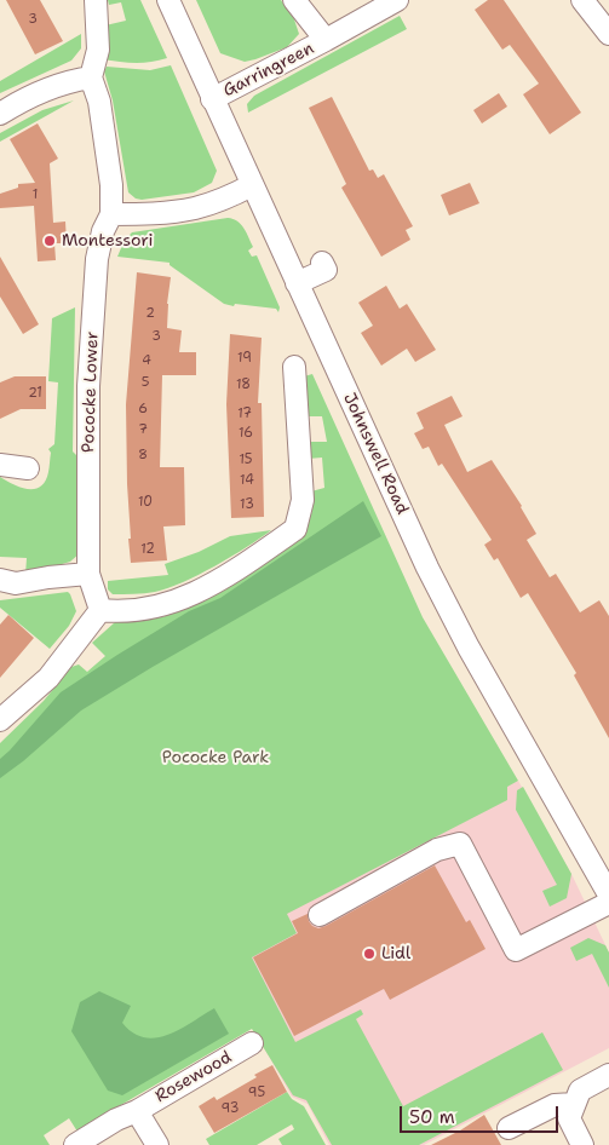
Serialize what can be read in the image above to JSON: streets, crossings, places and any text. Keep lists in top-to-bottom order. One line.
{"streets":{"street":["Garringreen","Pococke Lower","Johnswell Road","Rosewood"]},"crossings":[["Garringreen","Johnswell Road"]],"parks":["Pococke Park"],"places":["Montessori","Lidl"],"house_numbers":["3","1","2","3","19","4","5","18","21","6","17","7","16","8","15","14","10","13","12","95","93"],"scale_bar":"50 m"}
